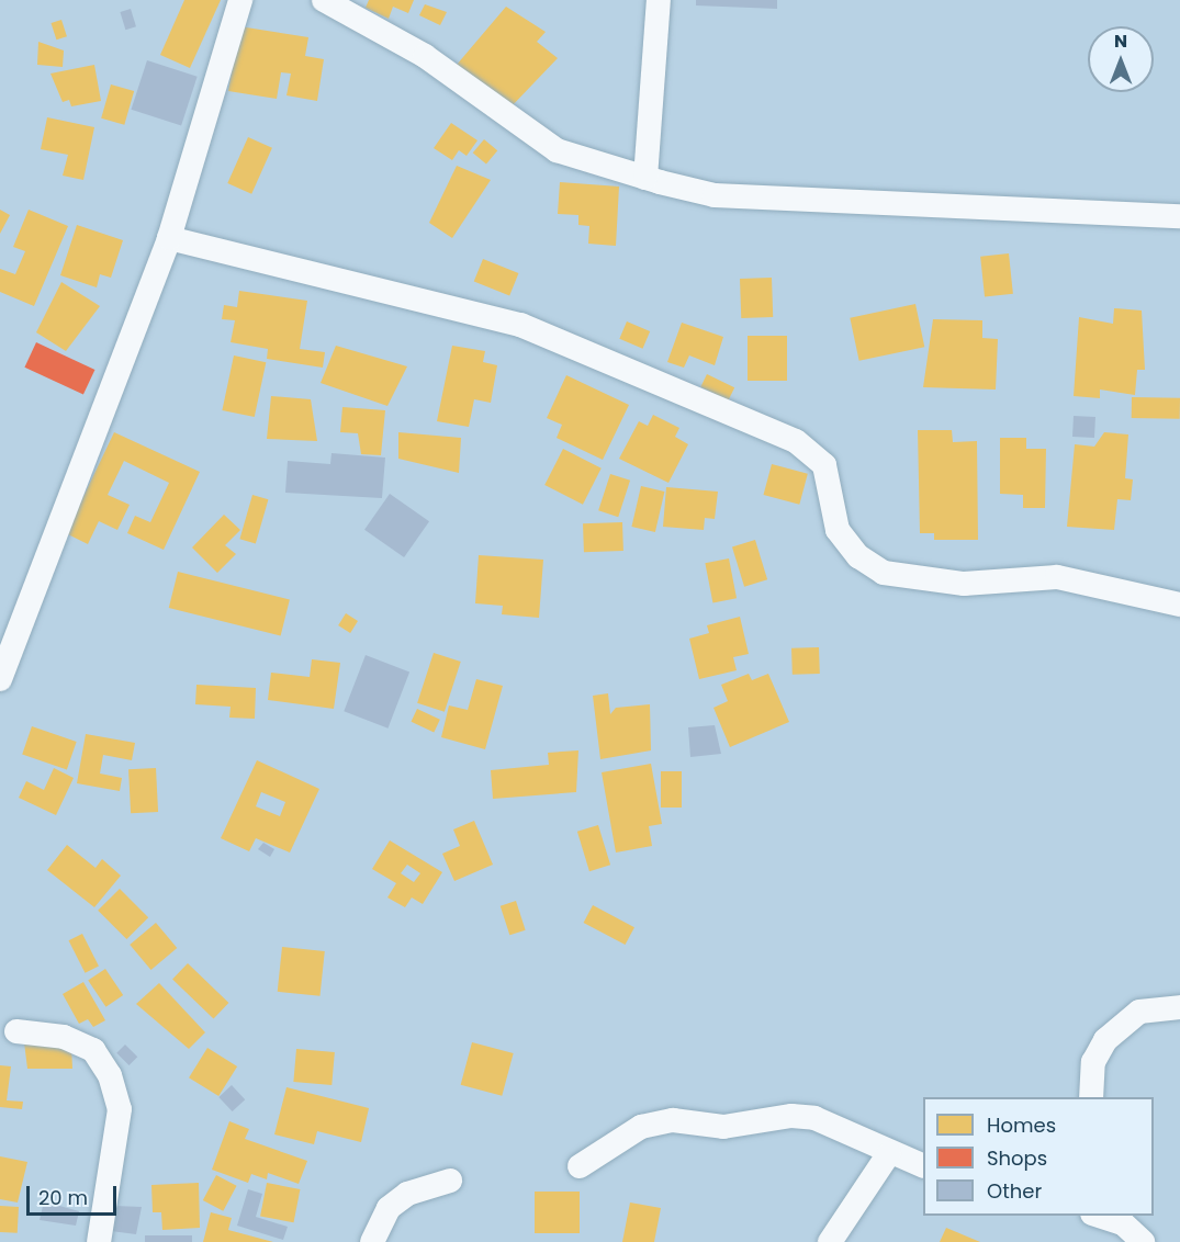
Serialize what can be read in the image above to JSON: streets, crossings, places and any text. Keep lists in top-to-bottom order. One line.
{"legend":["Homes","Shops","Other"],"scale_bar":"20 m","north":"top"}
